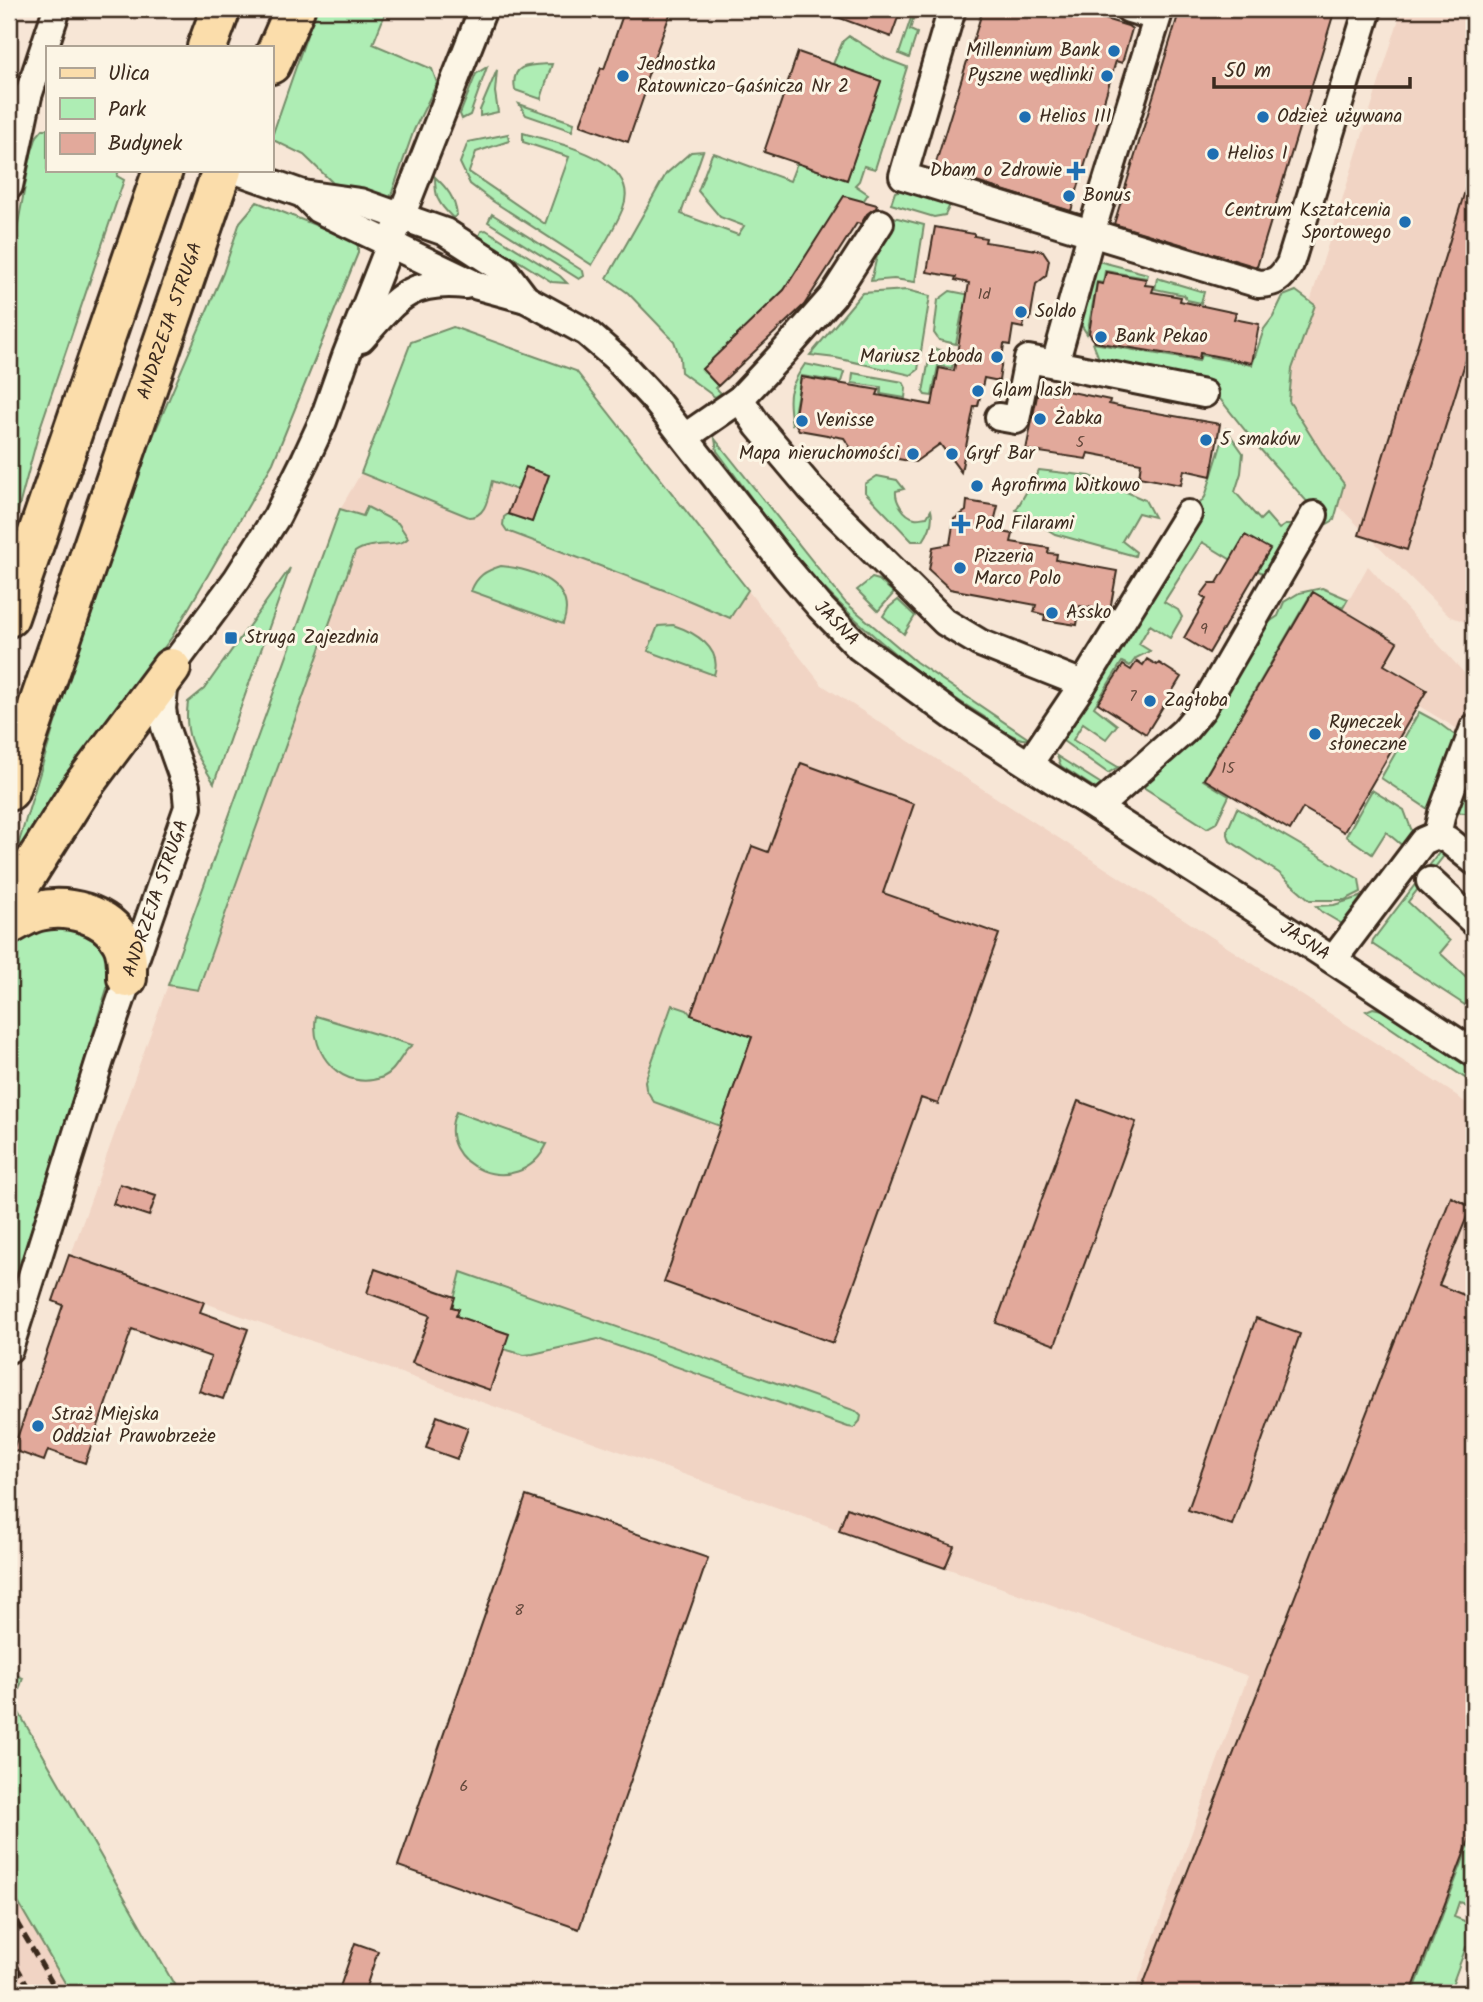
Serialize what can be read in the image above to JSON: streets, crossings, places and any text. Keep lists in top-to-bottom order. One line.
{"streets":{"main road":["ANDRZEJA STRUGA"],"street":["JASNA"]},"crossings":[["ANDRZEJA STRUGA","JASNA"]],"places":{"other":["Millennium Bank","Jednostka Ratowniczo-Gaśnicza Nr 2","Pyszne wędlinki","Helios III","Odzież używana","Helios I","Bonus","Centrum Kształcenia Sportowego","Soldo","Bank Pekao","Mariusz Łoboda","Glam lash","Żabka","Venisse","5 smaków","Mapa nieruchomości","Gryf Bar","Agrofirma Witkowo","Pizzeria Marco Polo","Assko","Zagłoba","Ryneczek słoneczne","Straż Miejska Oddział Prawobrzeże"],"health":["Dbam o Zdrowie","Pod Filarami"],"transit":["Struga Zajezdnia"]},"house_numbers":["1d","5","9","7","15","8","6"],"legend":["Ulica","Park","Budynek"],"scale_bar":"50 m"}
